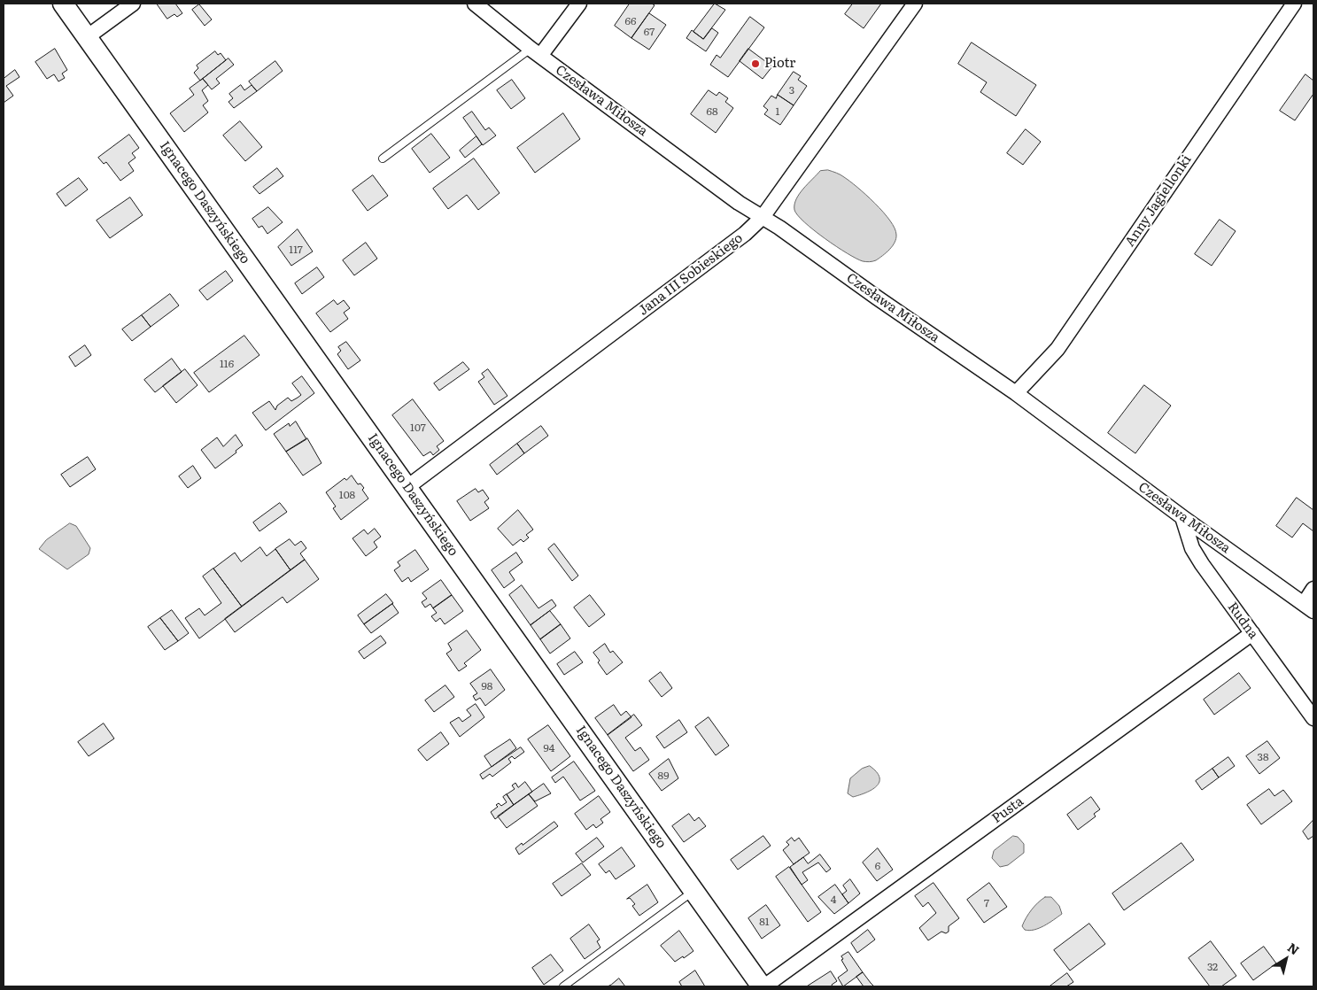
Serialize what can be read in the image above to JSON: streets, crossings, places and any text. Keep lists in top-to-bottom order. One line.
{"streets":{"street":["Czesława Miłosza","Anny Jagiellonki","Ignacego Daszyńskiego","Jana III Sobieskiego","Rudna","Pusta"]},"crossings":[["Czesława Miłosza","Anny Jagiellonki"],["Czesława Miłosza","Jana III Sobieskiego"],["Czesława Miłosza","Rudna"],["Ignacego Daszyńskiego","Jana III Sobieskiego"],["Ignacego Daszyńskiego","Pusta"],["Rudna","Pusta"]],"places":["Piotr"],"house_numbers":["66","67","3","68","1","117","116","107","108","98","94","38","89","6","4","7","81","32"],"north":"top right"}
